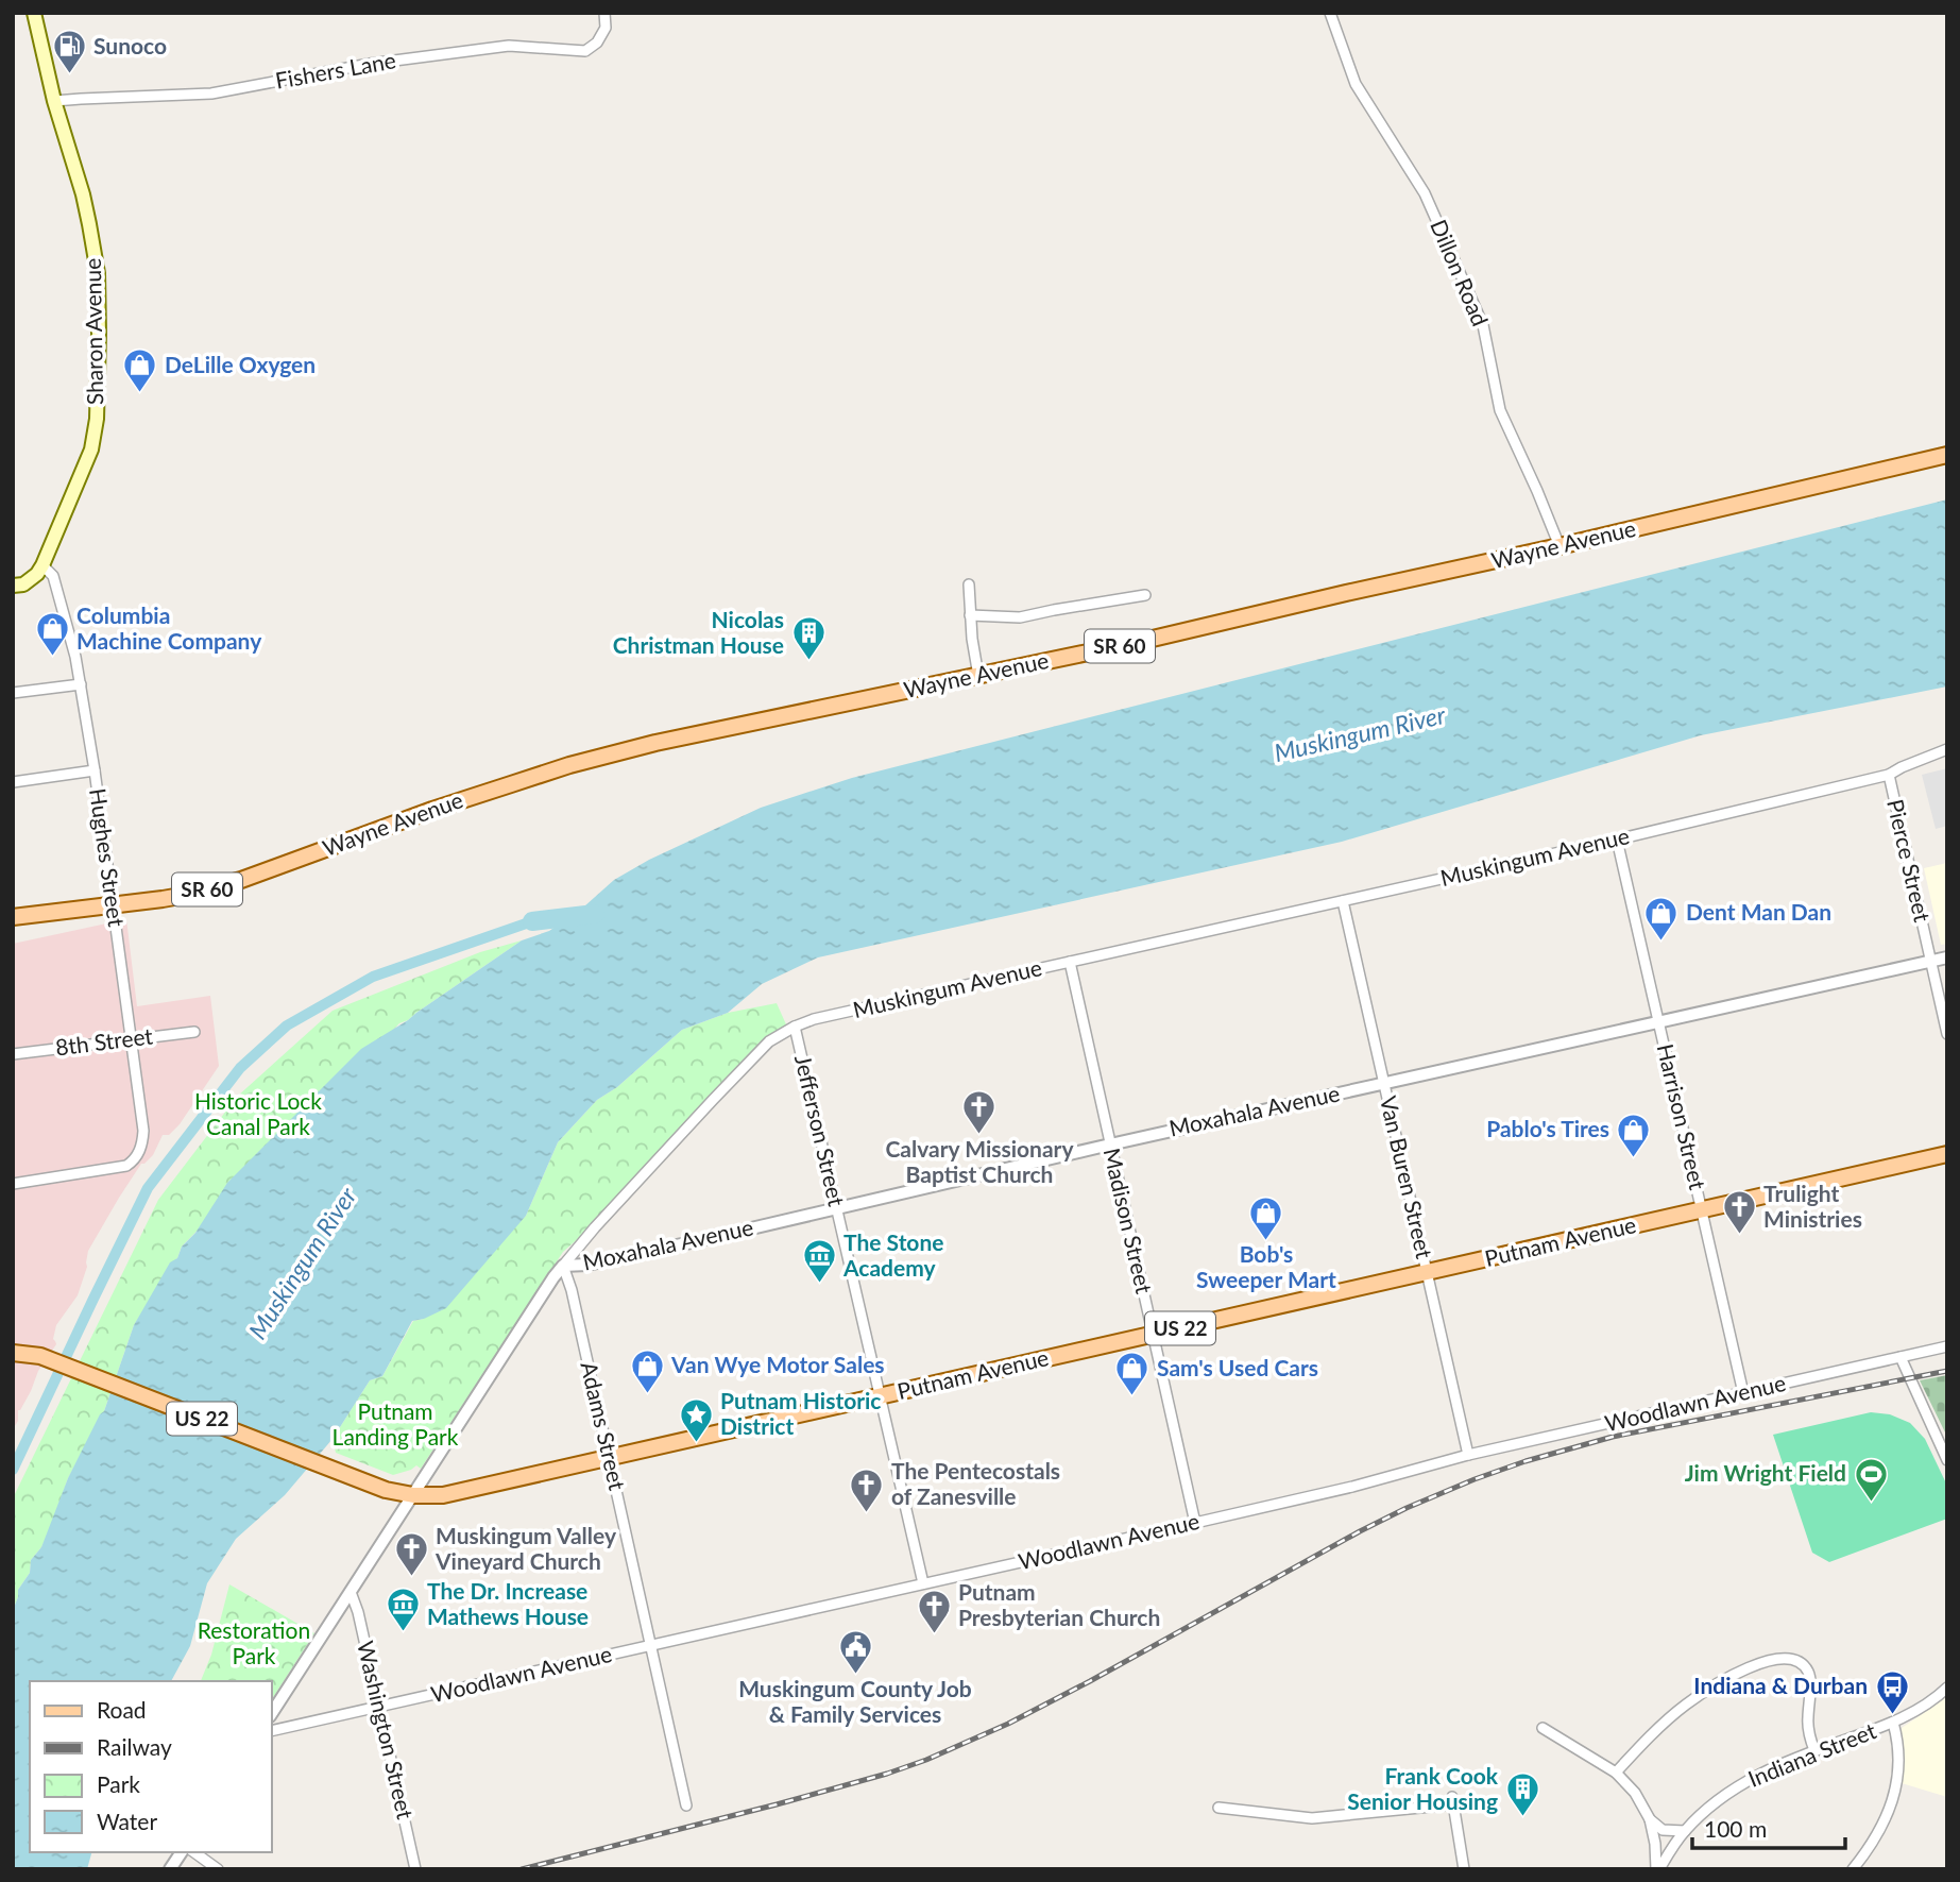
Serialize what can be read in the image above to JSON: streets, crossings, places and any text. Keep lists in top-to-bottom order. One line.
{"streets":{"main road":["Sharon Avenue","Wayne Avenue","SR 60","Putnam Avenue","US 22"],"street":["Fishers Lane","Dillon Road","Hughes Street","Muskingum Avenue","Pierce Street","8th Street","Moxahala Avenue","Harrison Street","Jefferson Street","Van Buren Street","Madison Street","Woodlawn Avenue","Adams Street","Washington Street","Indiana Street"]},"crossings":[["Fishers Lane","Sharon Avenue"],["Dillon Road","Wayne Avenue"],["Sharon Avenue","Hughes Street"],["Wayne Avenue","Hughes Street"],["Hughes Street","8th Street"],["Muskingum Avenue","Pierce Street"],["Muskingum Avenue","Moxahala Avenue"],["Muskingum Avenue","Harrison Street"],["Muskingum Avenue","Jefferson Street"],["Muskingum Avenue","Van Buren Street"],["Muskingum Avenue","Madison Street"],["Muskingum Avenue","Putnam Avenue"],["Muskingum Avenue","Adams Street"],["Muskingum Avenue","Washington Street"],["Pierce Street","Moxahala Avenue"],["Moxahala Avenue","Harrison Street"],["Moxahala Avenue","Jefferson Street"],["Moxahala Avenue","Van Buren Street"],["Moxahala Avenue","Madison Street"],["Moxahala Avenue","Adams Street"],["Harrison Street","Putnam Avenue"],["Harrison Street","Woodlawn Avenue"],["Jefferson Street","Putnam Avenue"],["Jefferson Street","Woodlawn Avenue"],["Van Buren Street","Putnam Avenue"],["Van Buren Street","Woodlawn Avenue"],["Madison Street","Putnam Avenue"],["Madison Street","Woodlawn Avenue"],["Putnam Avenue","Adams Street"],["Woodlawn Avenue","Adams Street"],["Woodlawn Avenue","Washington Street"]],"water":["Muskingum River"],"parks":["Historic Lock Canal Park","Putnam Landing Park","Restoration Park"],"places":{"fuel station":["Sunoco"],"shop":["DeLille Oxygen","Columbia Machine Company","Dent Man Dan","Pablo's Tires","Bob's Sweeper Mart","Van Wye Motor Sales","Sam's Used Cars"],"building":["Nicolas Christman House","Frank Cook Senior Housing"],"church":["Calvary Missionary Baptist Church","Trulight Ministries","The Pentecostals of Zanesville","Muskingum Valley Vineyard Church","Putnam Presbyterian Church"],"museum":["The Stone Academy","The Dr. Increase Mathews House"],"place":["Putnam Historic District"],"sports":["Jim Wright Field"],"public building":["Muskingum County Job & Family Services"],"bus stop":["Indiana & Durban"]},"legend":["Road","Railway","Park","Water"],"scale_bar":"100 m"}
